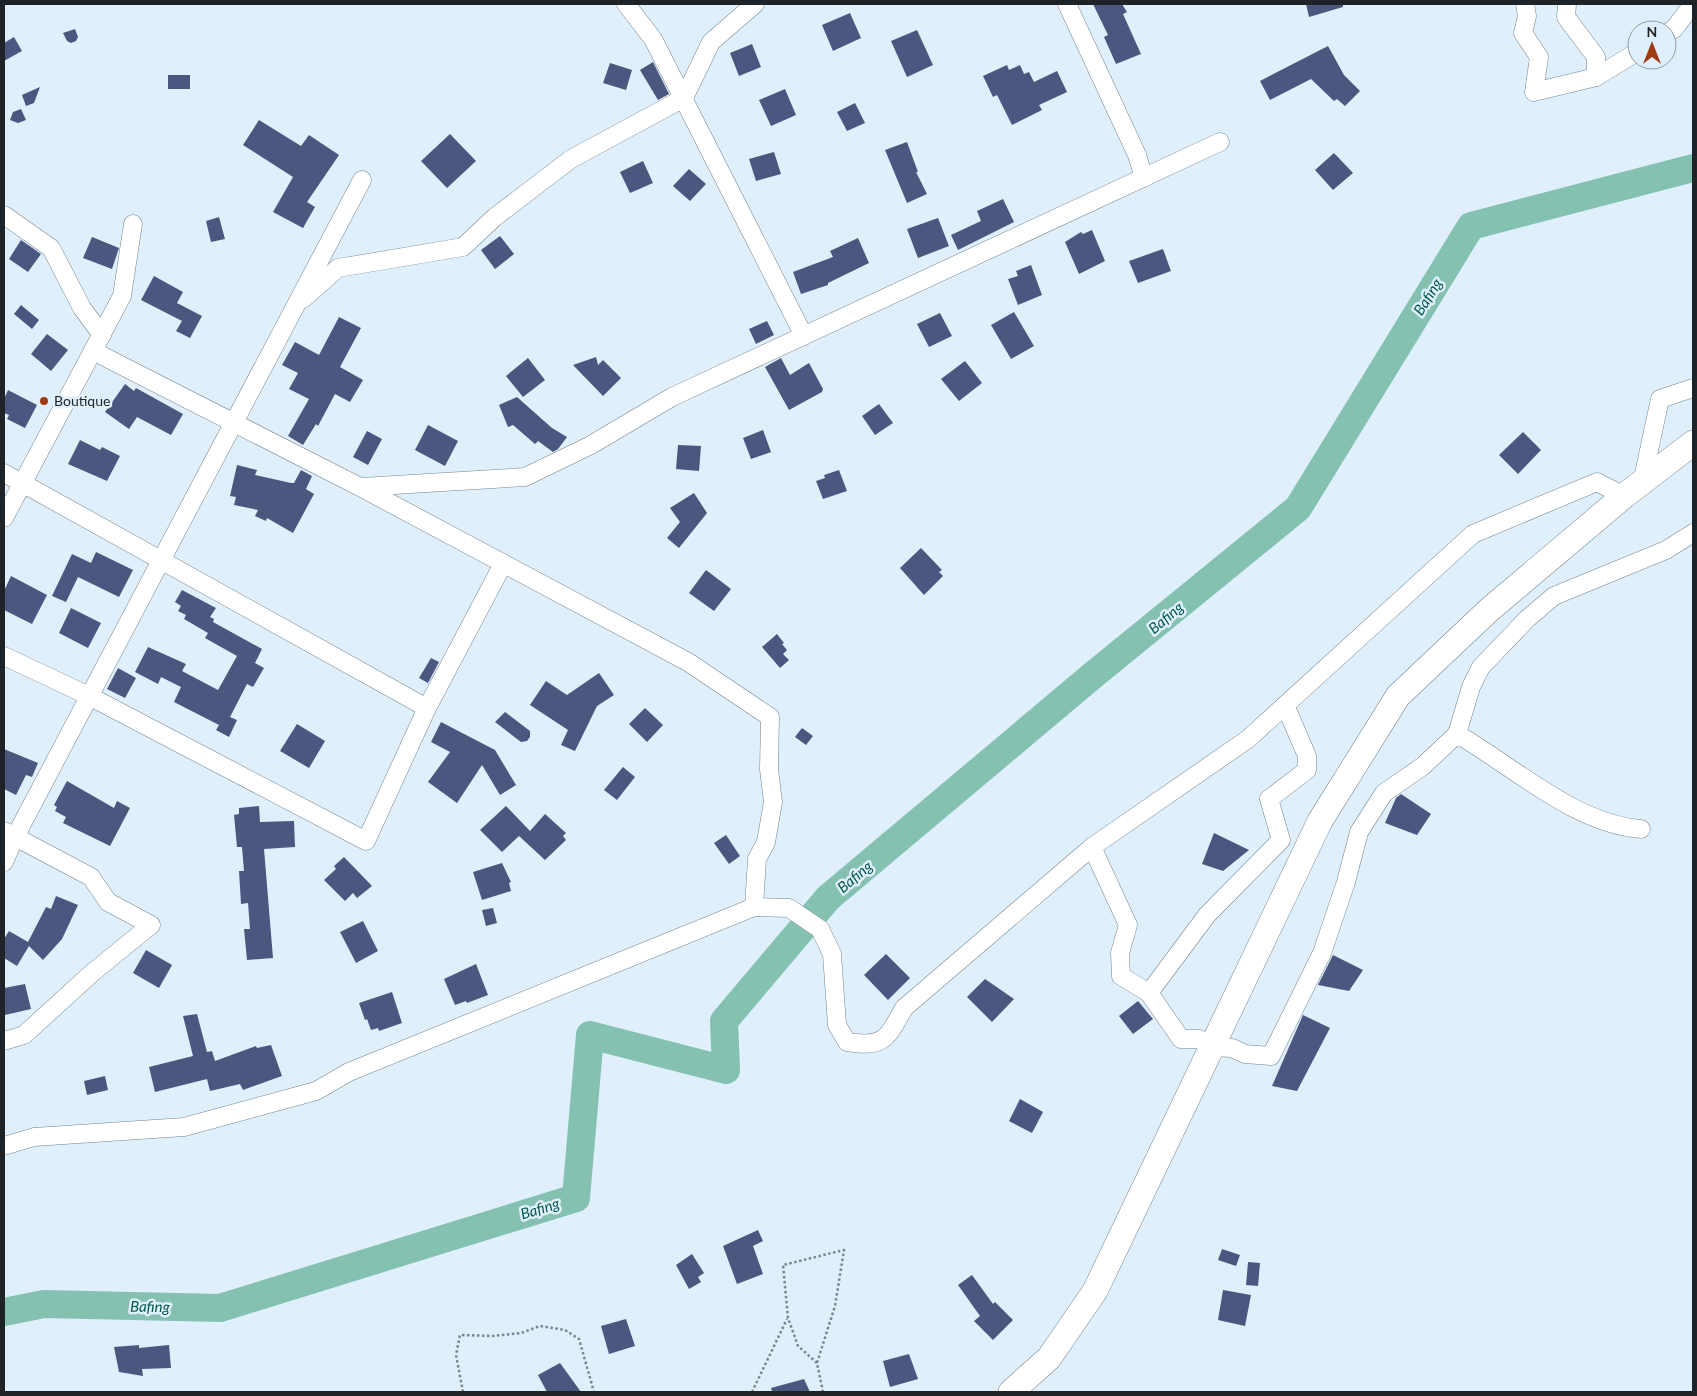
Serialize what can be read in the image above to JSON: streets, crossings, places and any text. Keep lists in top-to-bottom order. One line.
{"water":["Bafing"],"places":["Boutique"],"north":"top"}
